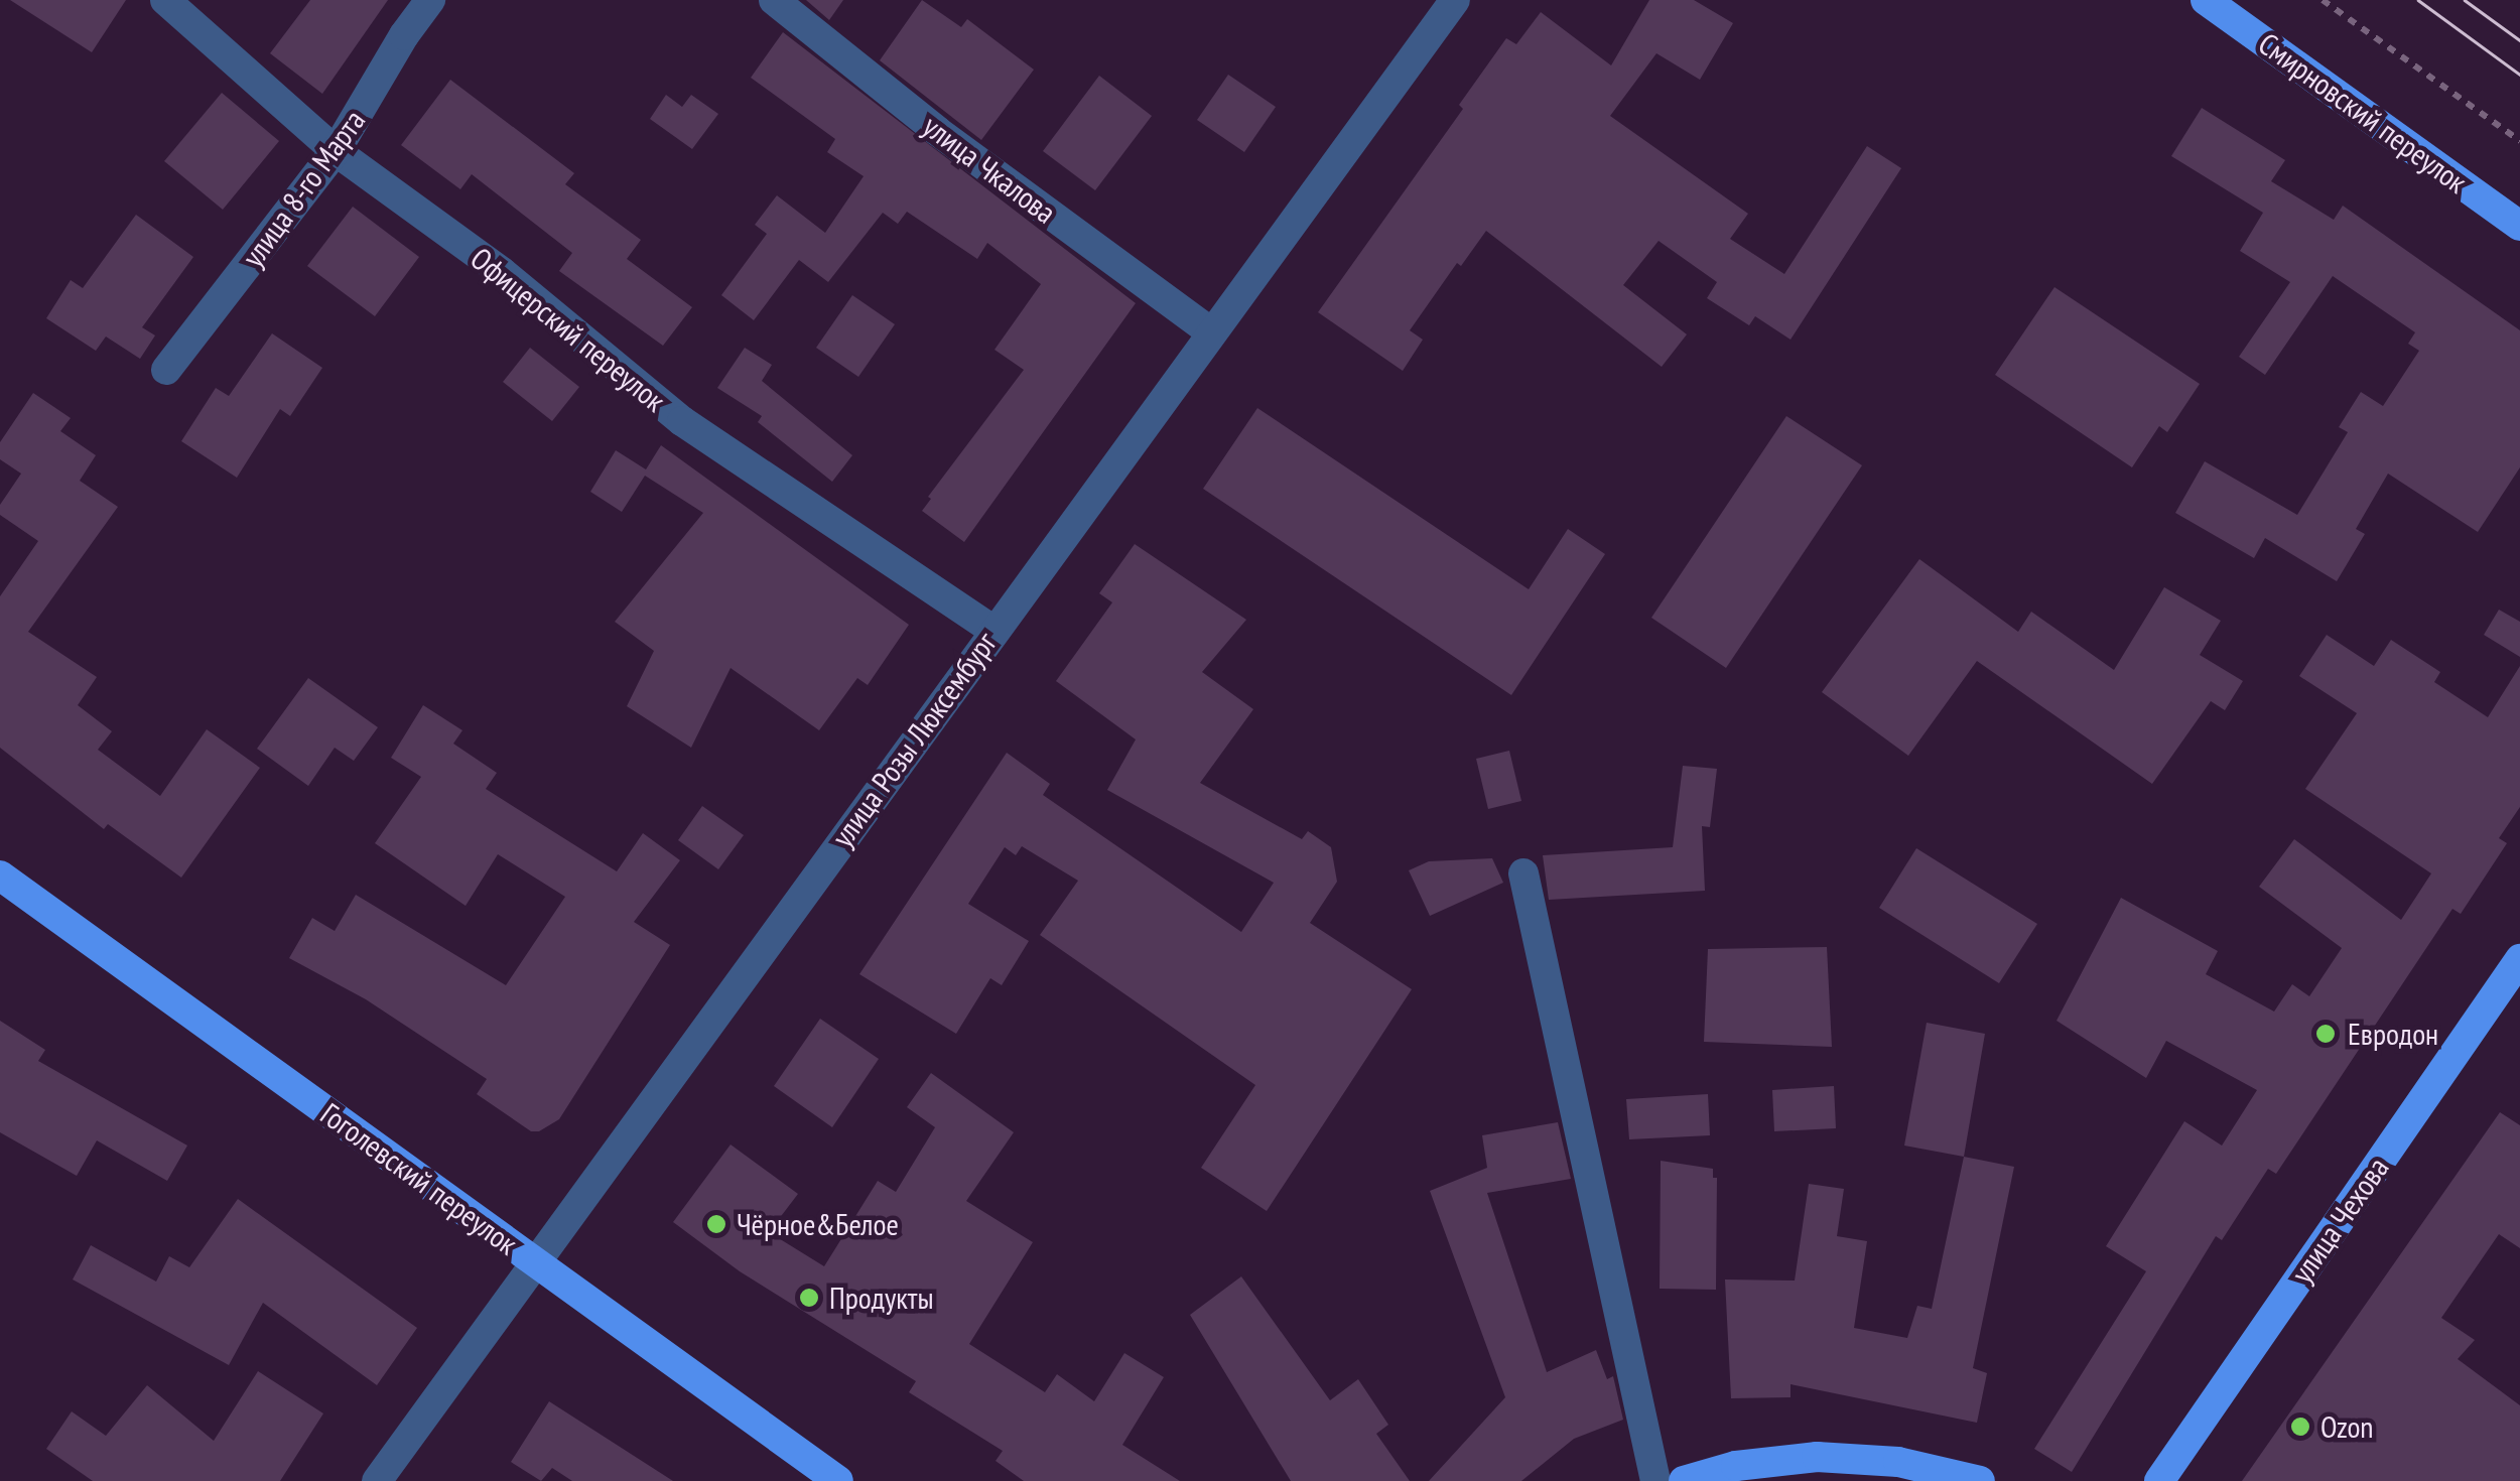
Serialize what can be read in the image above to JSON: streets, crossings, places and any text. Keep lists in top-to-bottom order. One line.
{"streets":{"main road":["Смирновский переулок","Гоголевский переулок","улица Чехова"],"street":["улица Чкалова","улица 8-го Марта","Офицерский переулок","улица Розы Люксембург"]},"crossings":[["улица Чкалова","улица Розы Люксембург"],["улица 8-го Марта","Офицерский переулок"],["Офицерский переулок","улица Розы Люксембург"],["улица Розы Люксембург","Гоголевский переулок"]],"places":["Евродон","Чёрное&Белое","Продукты","Ozon"]}
